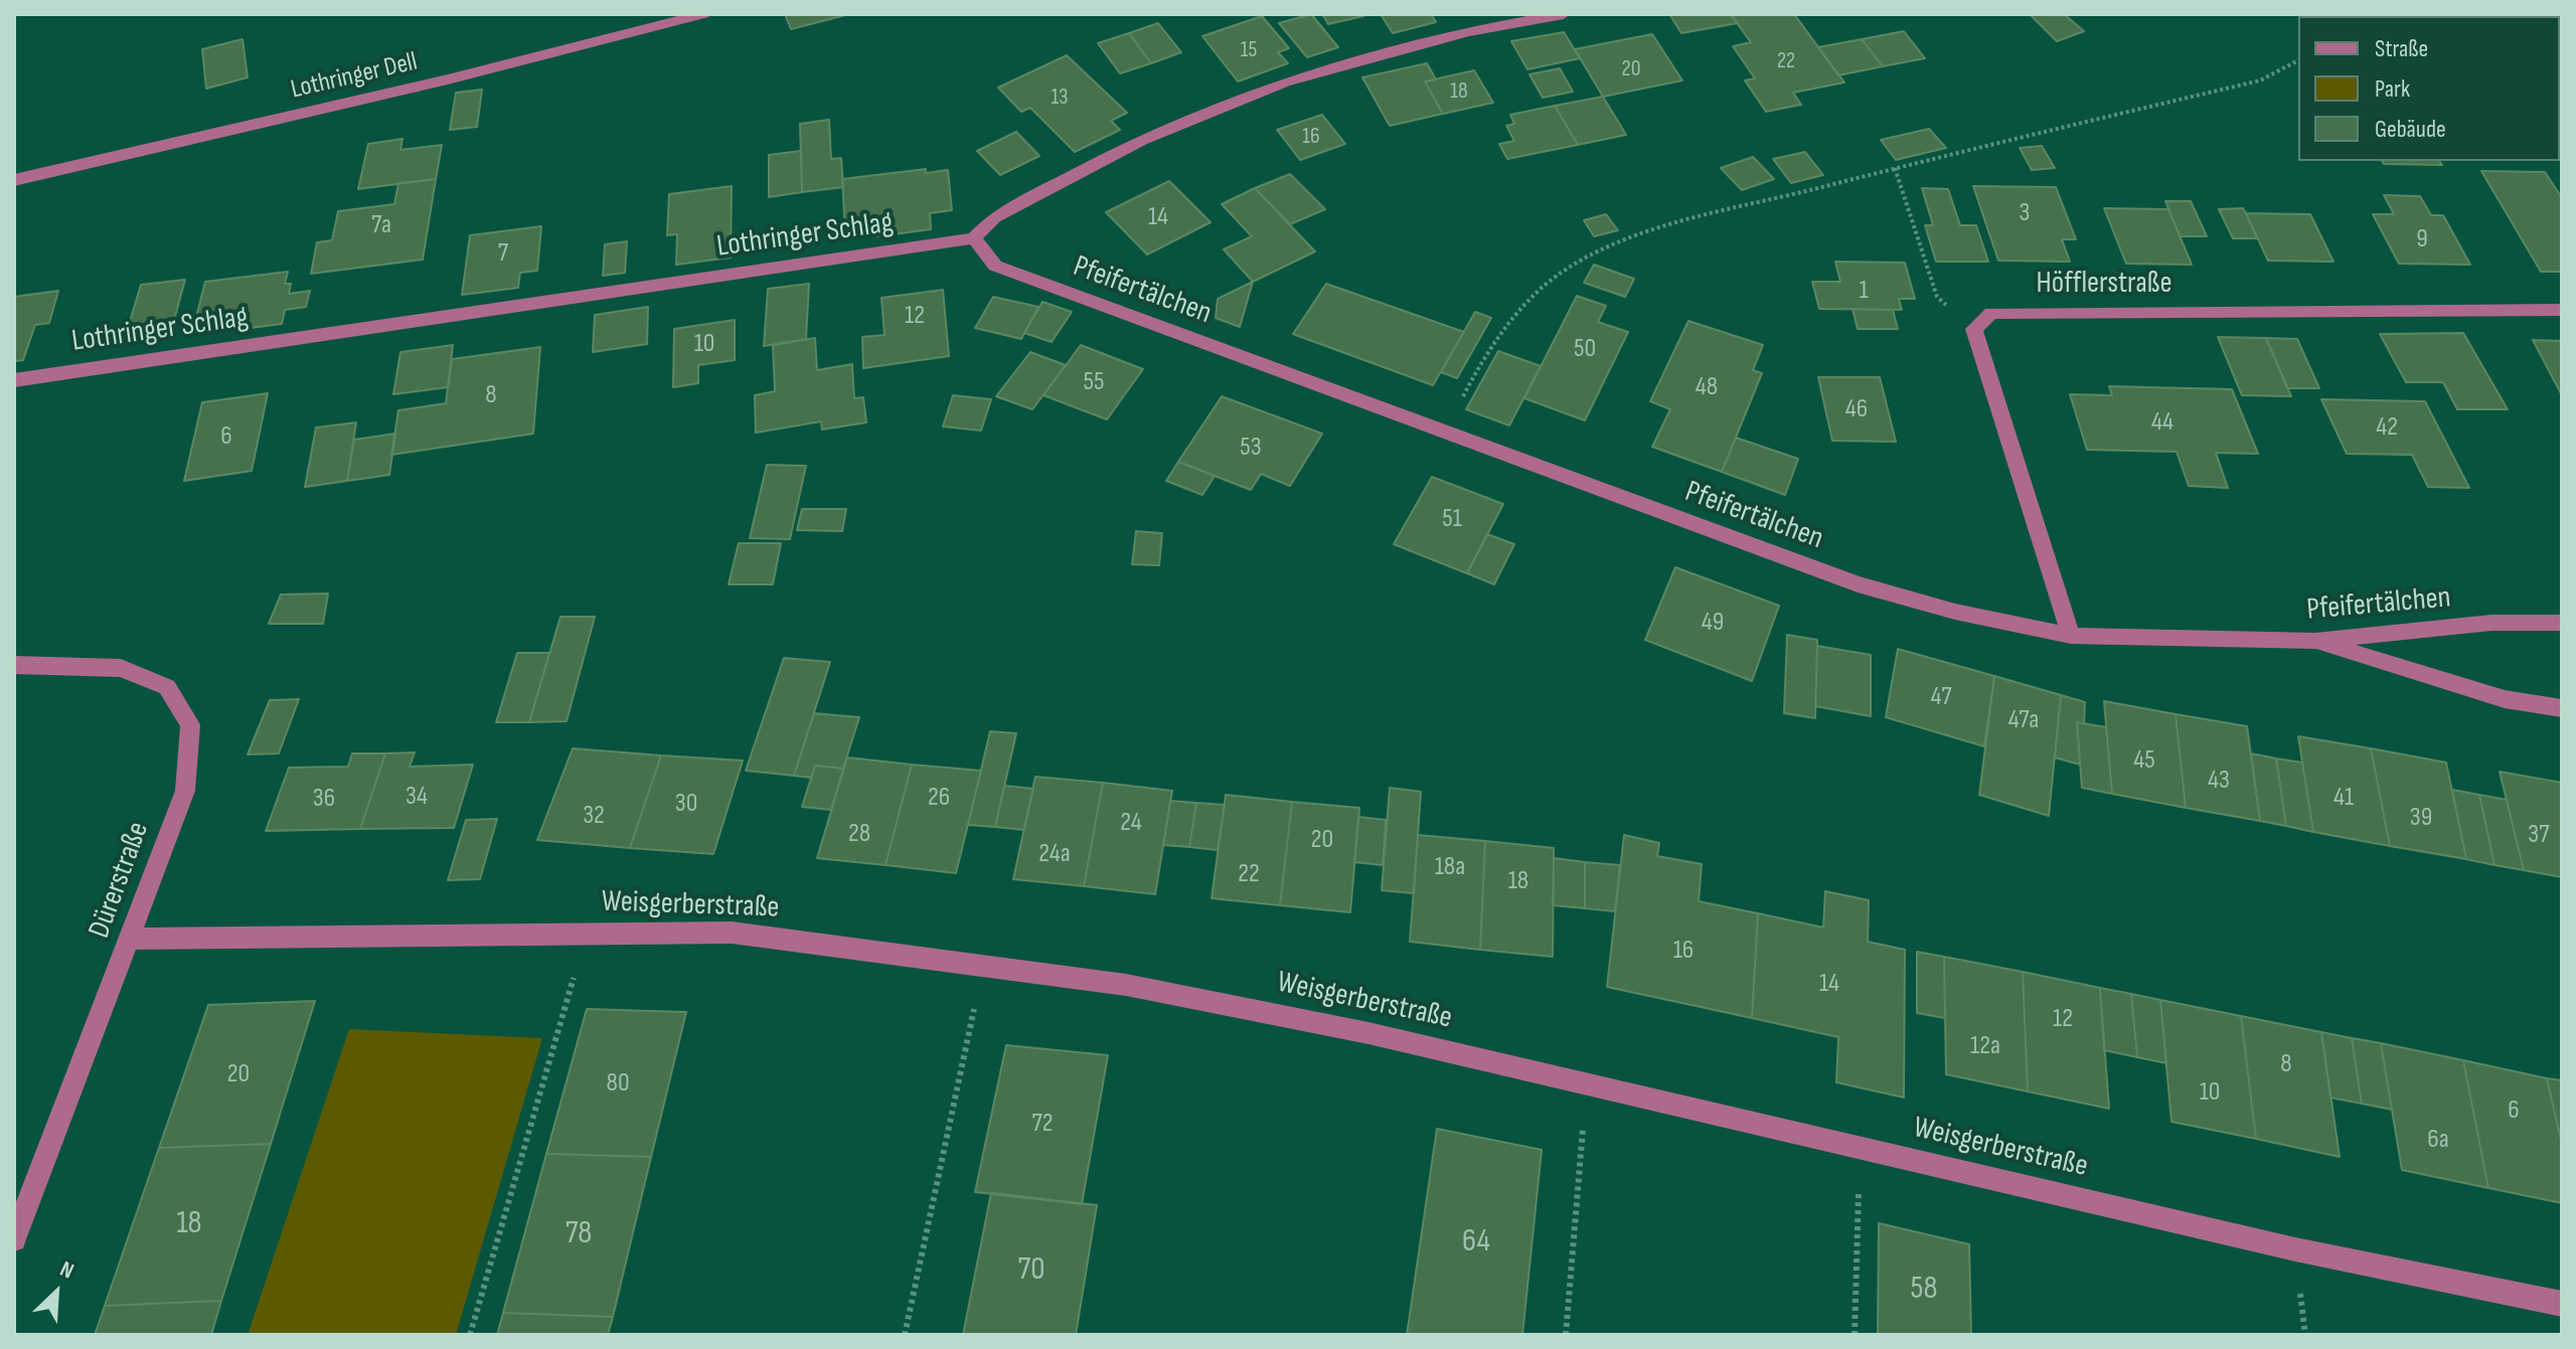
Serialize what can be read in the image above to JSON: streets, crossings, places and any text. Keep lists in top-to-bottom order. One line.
{"streets":{"street":["Lothringer Dell","Lothringer Schlag","Höfflerstraße","Pfeifertälchen","Dürerstraße","Weisgerberstraße"]},"crossings":[["Lothringer Schlag","Pfeifertälchen"],["Höfflerstraße","Pfeifertälchen"],["Dürerstraße","Weisgerberstraße"]],"house_numbers":["15","22","20","18","13","16","3","14","7a","9","7","1","12","10","50","55","48","8","46","44","42","6","53","51","49","47","47a","45","43","34","26","41","36","30","32","39","24","28","37","20","24a","18a","22","18","16","14","12","12a","8","20","80","10","6","72","6a","18","78","64","70","58"],"legend":["Straße","Park","Gebäude"],"north":"top right"}
